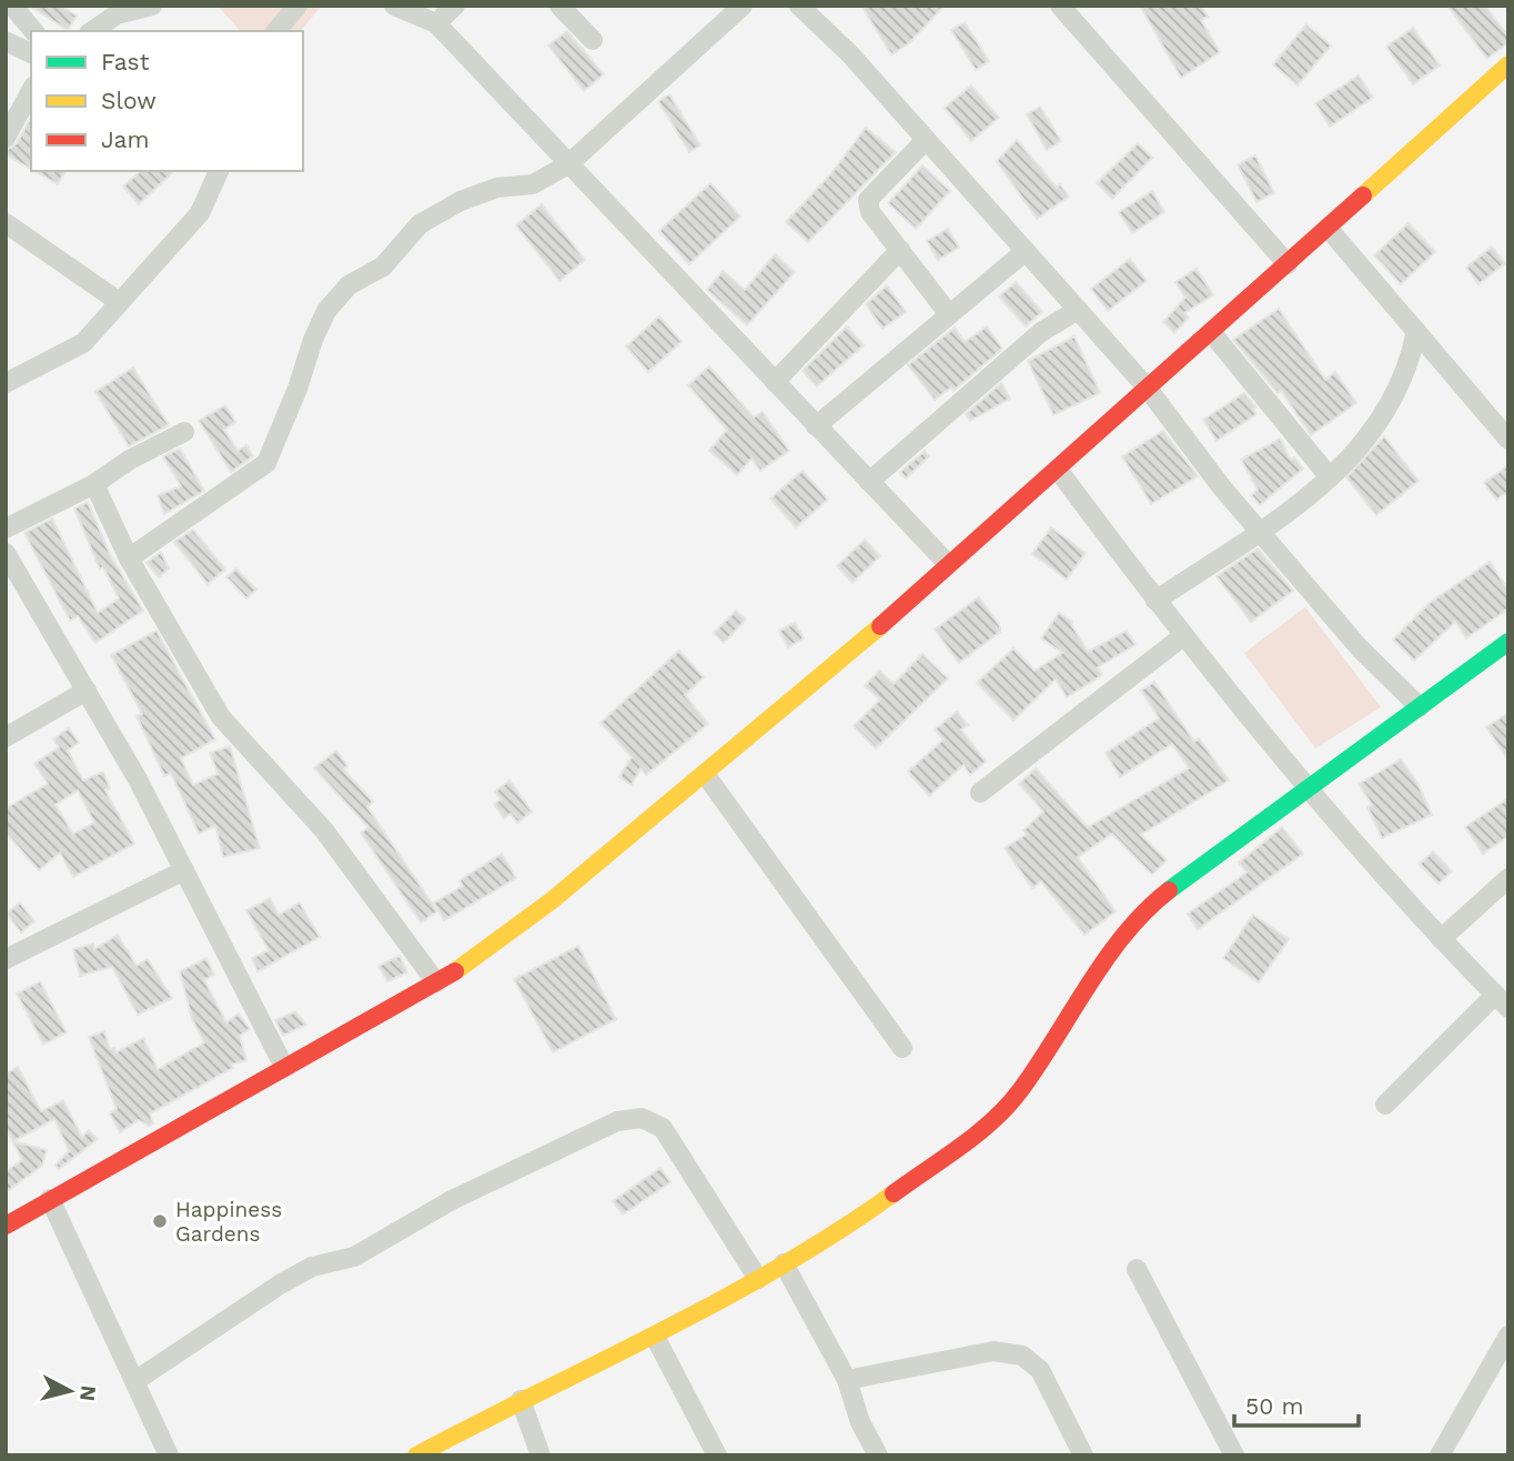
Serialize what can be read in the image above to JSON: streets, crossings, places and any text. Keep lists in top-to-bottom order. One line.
{"places":["Happiness Gardens"],"legend":["Fast","Slow","Jam"],"scale_bar":"50 m","north":"right"}
